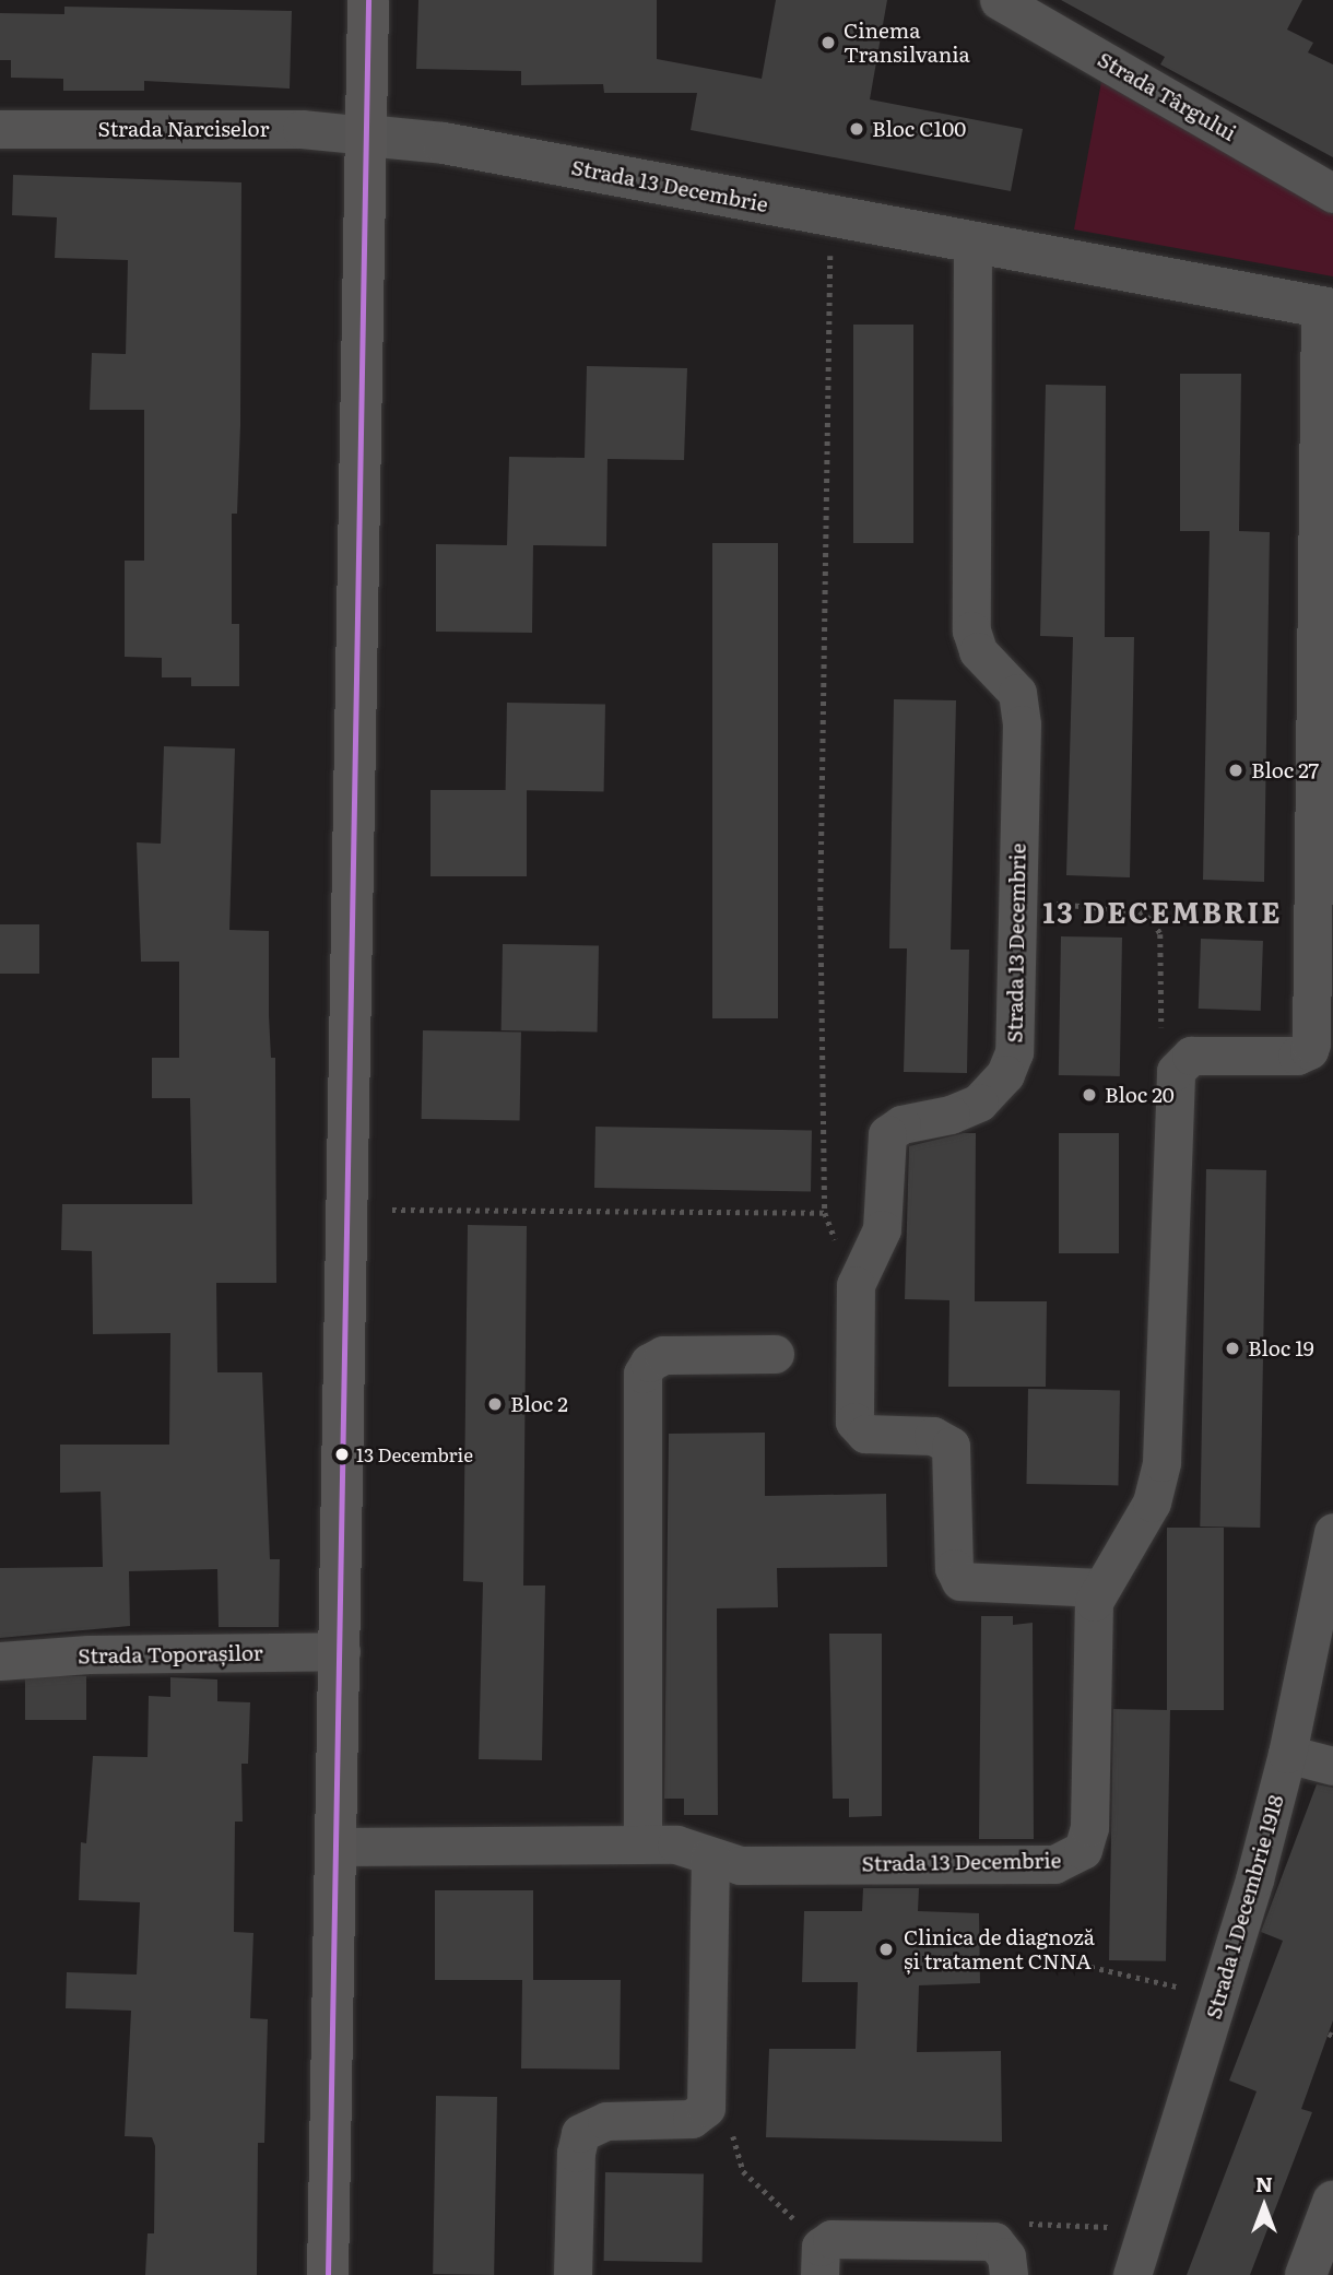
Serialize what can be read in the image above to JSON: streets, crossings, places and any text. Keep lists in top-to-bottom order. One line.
{"streets":{"street":["Strada Târgului","Strada Narciselor","Strada 13 Decembrie","Strada Toporașilor","Strada 1 Decembrie 1918"]},"crossings":[["Strada Narciselor","Strada 13 Decembrie"]],"districts":["13 DECEMBRIE"],"places":["Cinema Transilvania","Bloc C100","Bloc 27","Bloc 20","Bloc 19","Bloc 2","13 Decembrie","Clinica de diagnoză și tratament CNNA"],"north":"top"}
